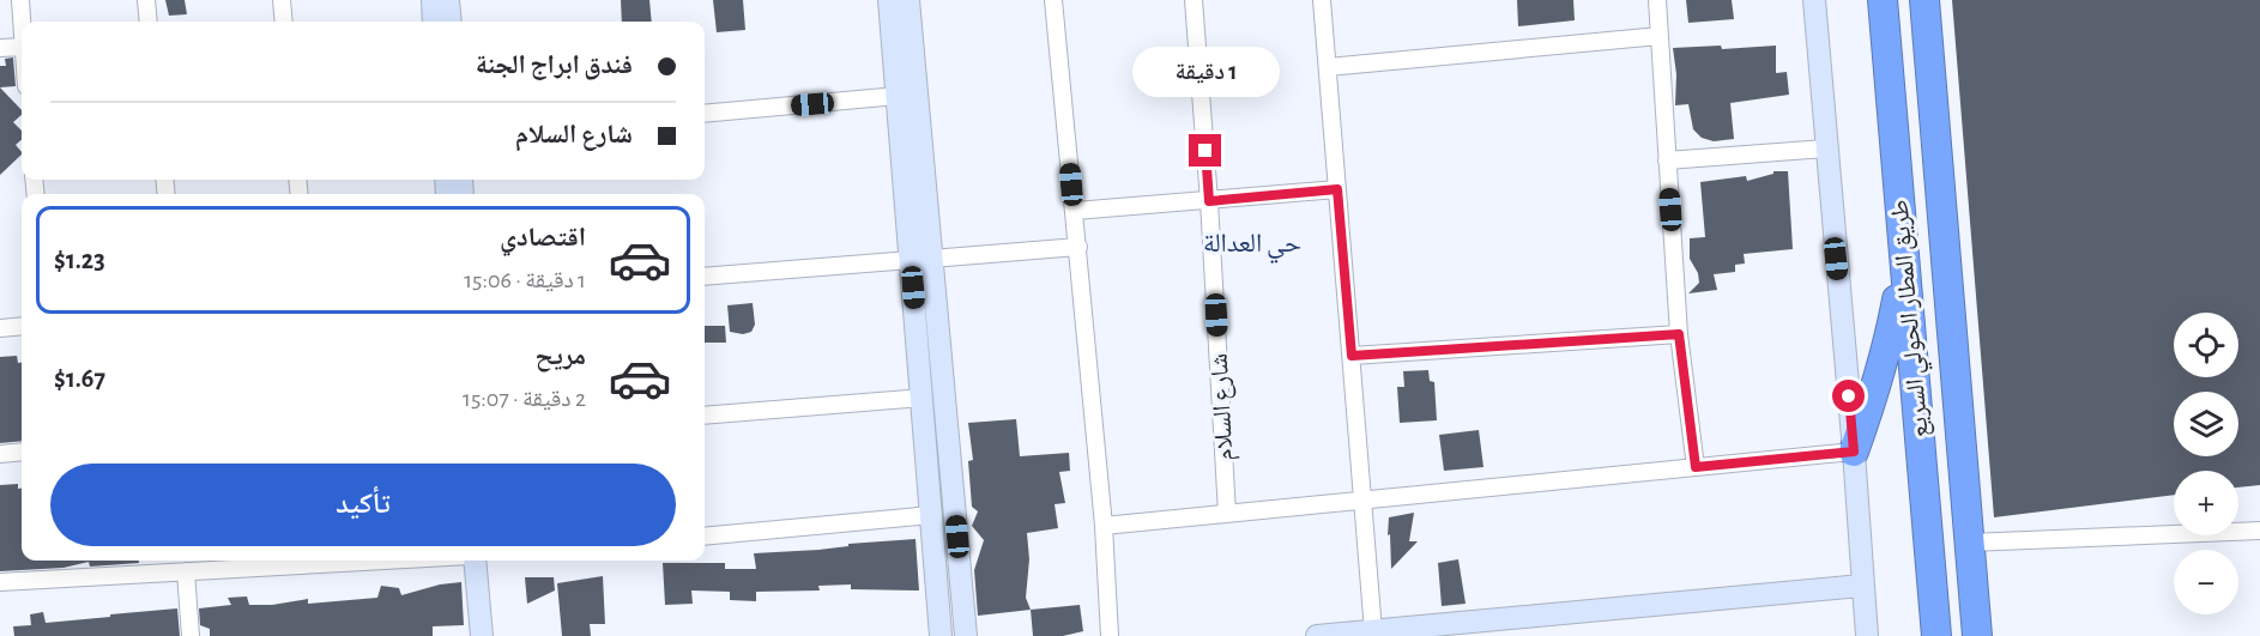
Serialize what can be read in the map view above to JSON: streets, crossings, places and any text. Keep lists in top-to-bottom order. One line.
{"streets":{"highway":["طريق المطار الحولي السريع"],"street":["شارع السلام"]},"districts":["حي العدالة"],"page":{"banner":["فندق ابراج الجنة","شارع السلام"],"bubble":"1 دقيقة","list":[{"name":"اقتصادي","note":"1 دقيقة · 15:06","value":"$1.23"},{"name":"مريح","note":"2 دقيقة · 15:07","value":"$1.67"}],"map_buttons":["+","−"],"buttons":"تأكيد"}}
